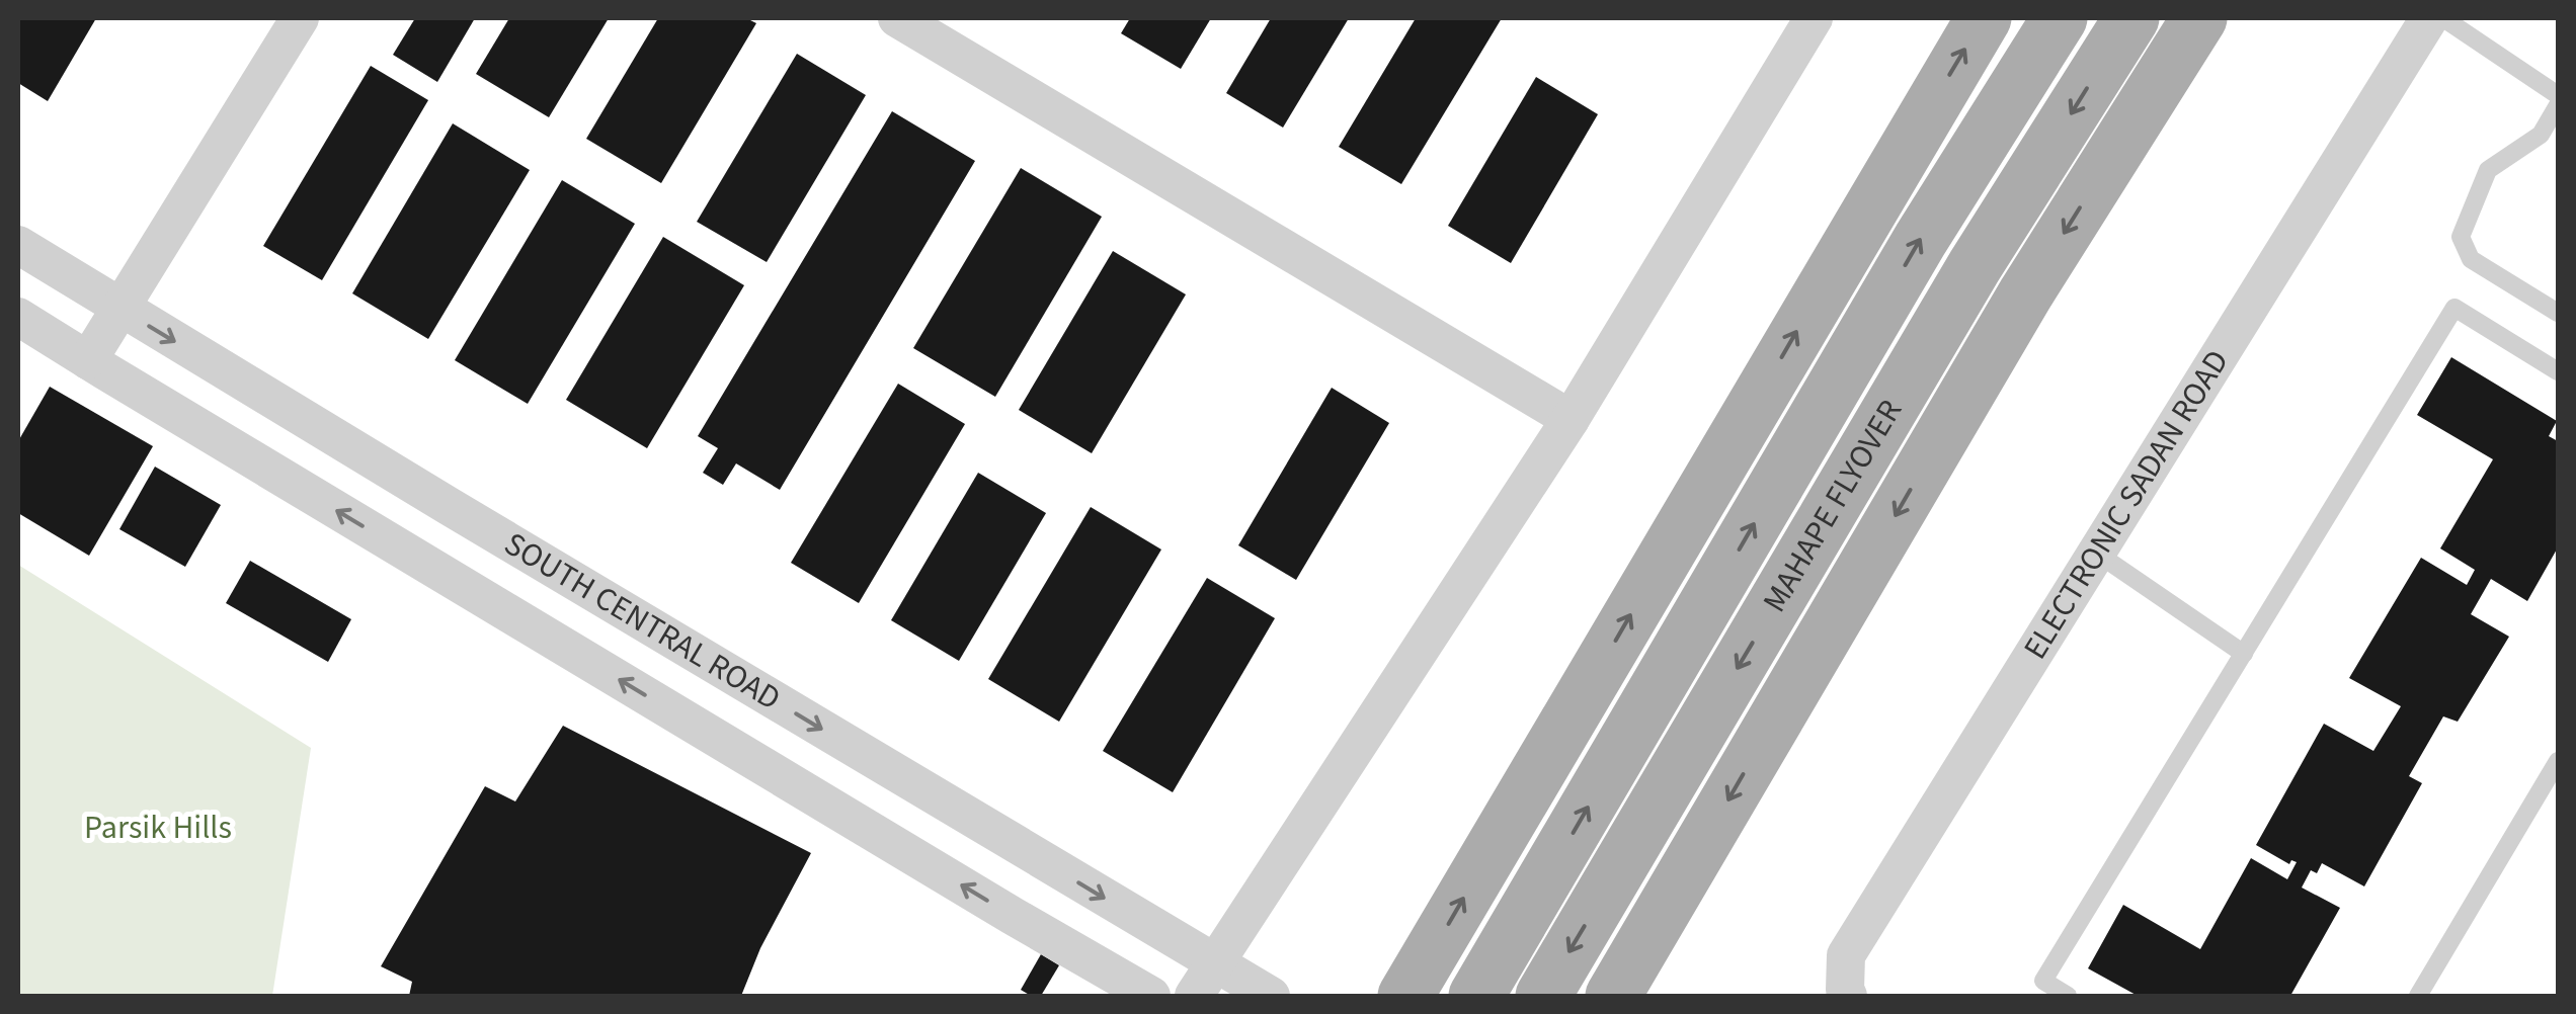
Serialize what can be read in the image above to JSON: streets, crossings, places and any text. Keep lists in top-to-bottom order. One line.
{"streets":{"main road":["MAHAPE FLYOVER"],"street":["ELECTRONIC SADAN ROAD","SOUTH CENTRAL ROAD"]},"parks":["Parsik Hills"]}
